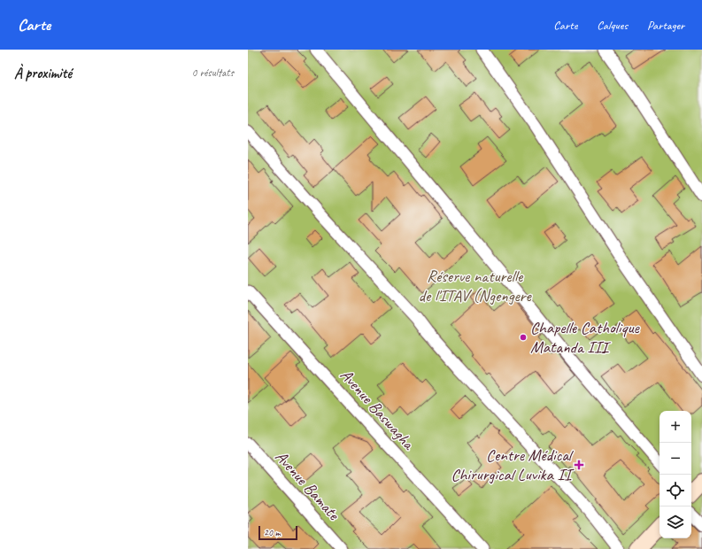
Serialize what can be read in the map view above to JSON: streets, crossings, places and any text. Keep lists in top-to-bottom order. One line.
{"streets":{"street":["Avenue Baswagha","Avenue Bamate"]},"parks":["Réserve naturelle de l'ITAV (Ngengere"],"places":{"other":["Chapelle Catholique Matanda III"],"health":["Centre Médical Chirurgical Luvika II"]},"scale_bar":"20 m","page":{"header":"Carte","nav":["Carte","Calques","Partager"],"heading":["À proximité","0 résultats"],"map_buttons":["+","−"],"scale":"20 m"}}
